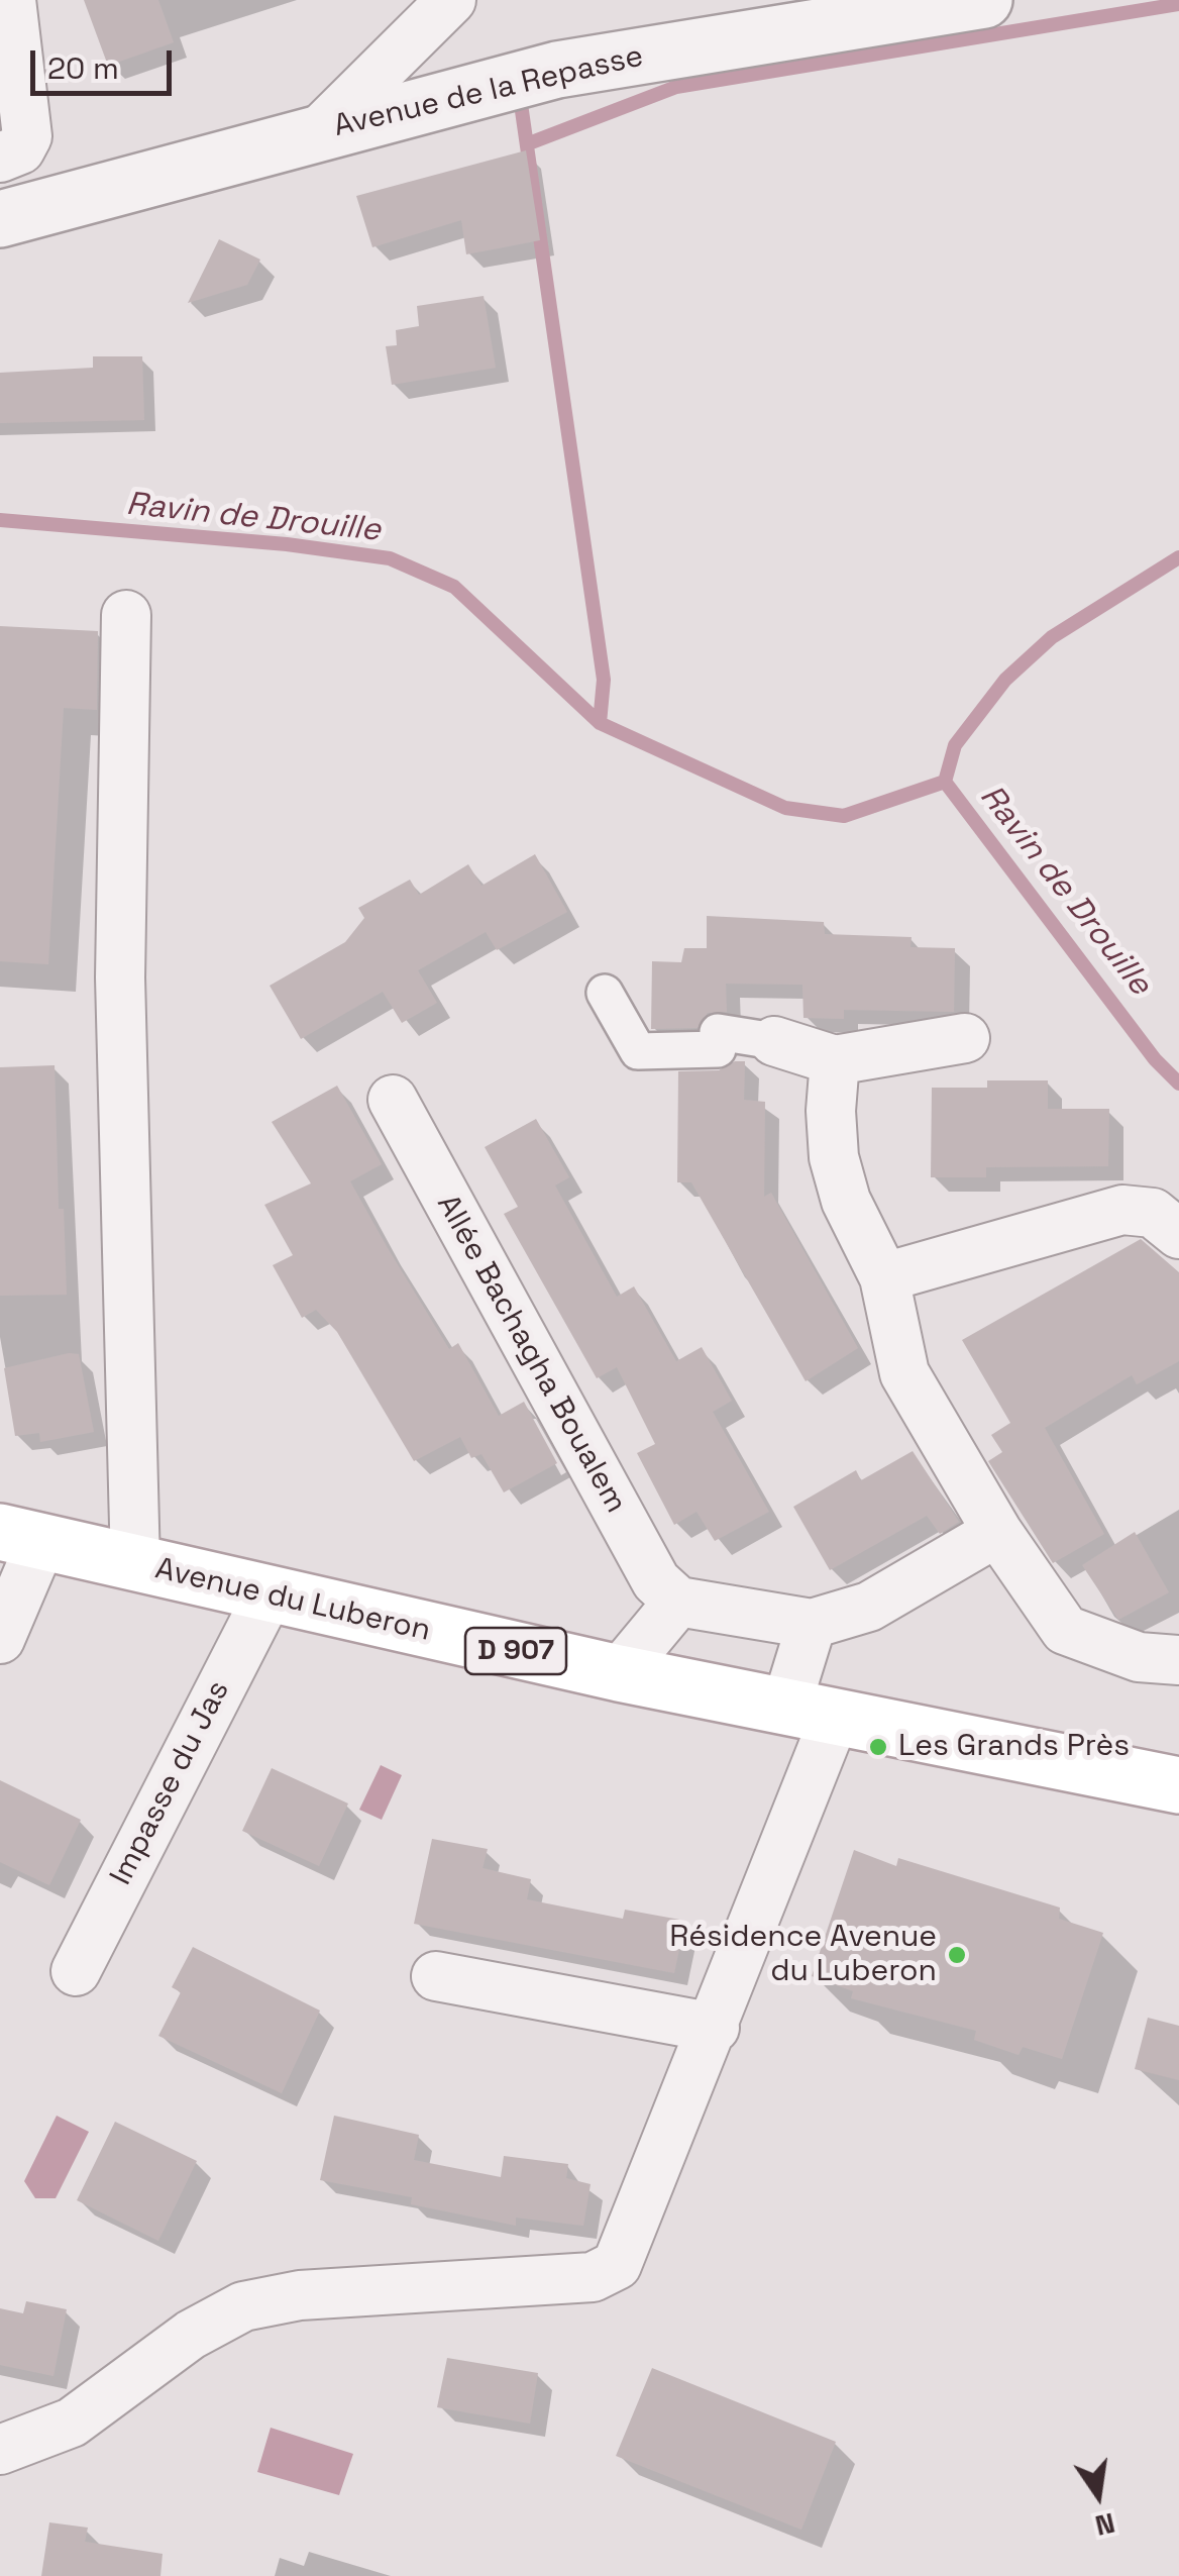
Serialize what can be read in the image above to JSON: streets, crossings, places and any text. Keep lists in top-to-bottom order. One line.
{"streets":{"main road":["Avenue du Luberon","D 907"],"street":["Avenue de la Repasse","Allée Bachagha Boualem","Impasse du Jas"]},"crossings":[["Avenue du Luberon","Impasse du Jas"]],"water":["Ravin de Drouille"],"places":["Les Grands Près","Résidence Avenue du Luberon"],"scale_bar":"20 m","north":"bottom"}
